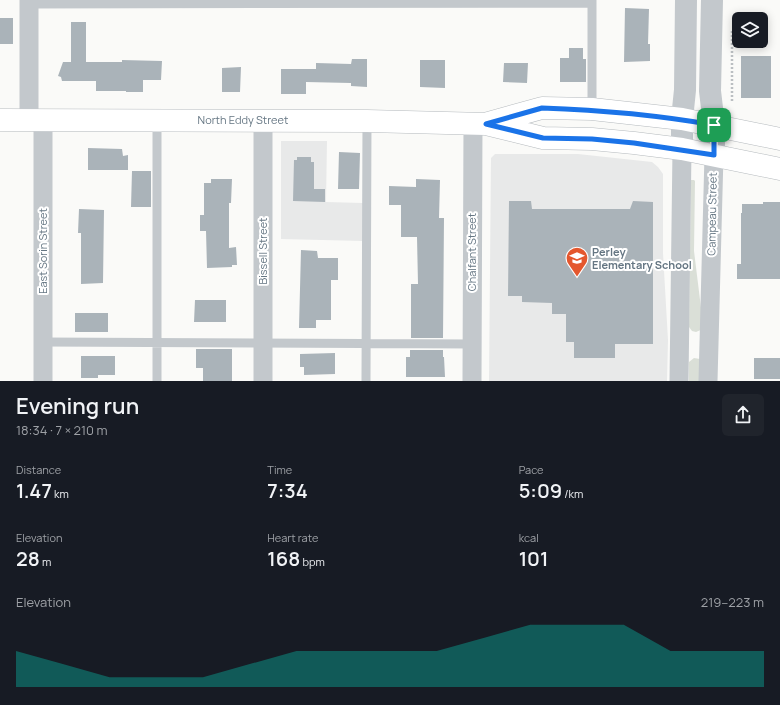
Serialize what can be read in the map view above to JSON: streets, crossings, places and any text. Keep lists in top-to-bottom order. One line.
{"streets":{"main road":["North Eddy Street"],"street":["Campeau Street","East Sorin Street","Bissell Street","Chalfant Street"]},"crossings":[["North Eddy Street","Campeau Street"],["North Eddy Street","East Sorin Street"],["North Eddy Street","Bissell Street"],["North Eddy Street","Chalfant Street"]],"places":{"school or university":["Perley Elementary School"]},"page":{"heading":["Evening run","18:34 · 7 × 210 m"],"stats":[["Distance","1.47 km"],["Time","7:34"],["Pace","5:09 /km"],["Elevation","28 m"],["Heart rate","168 bpm"],["kcal","101"]],"chart":["Elevation","219–223 m"]}}
